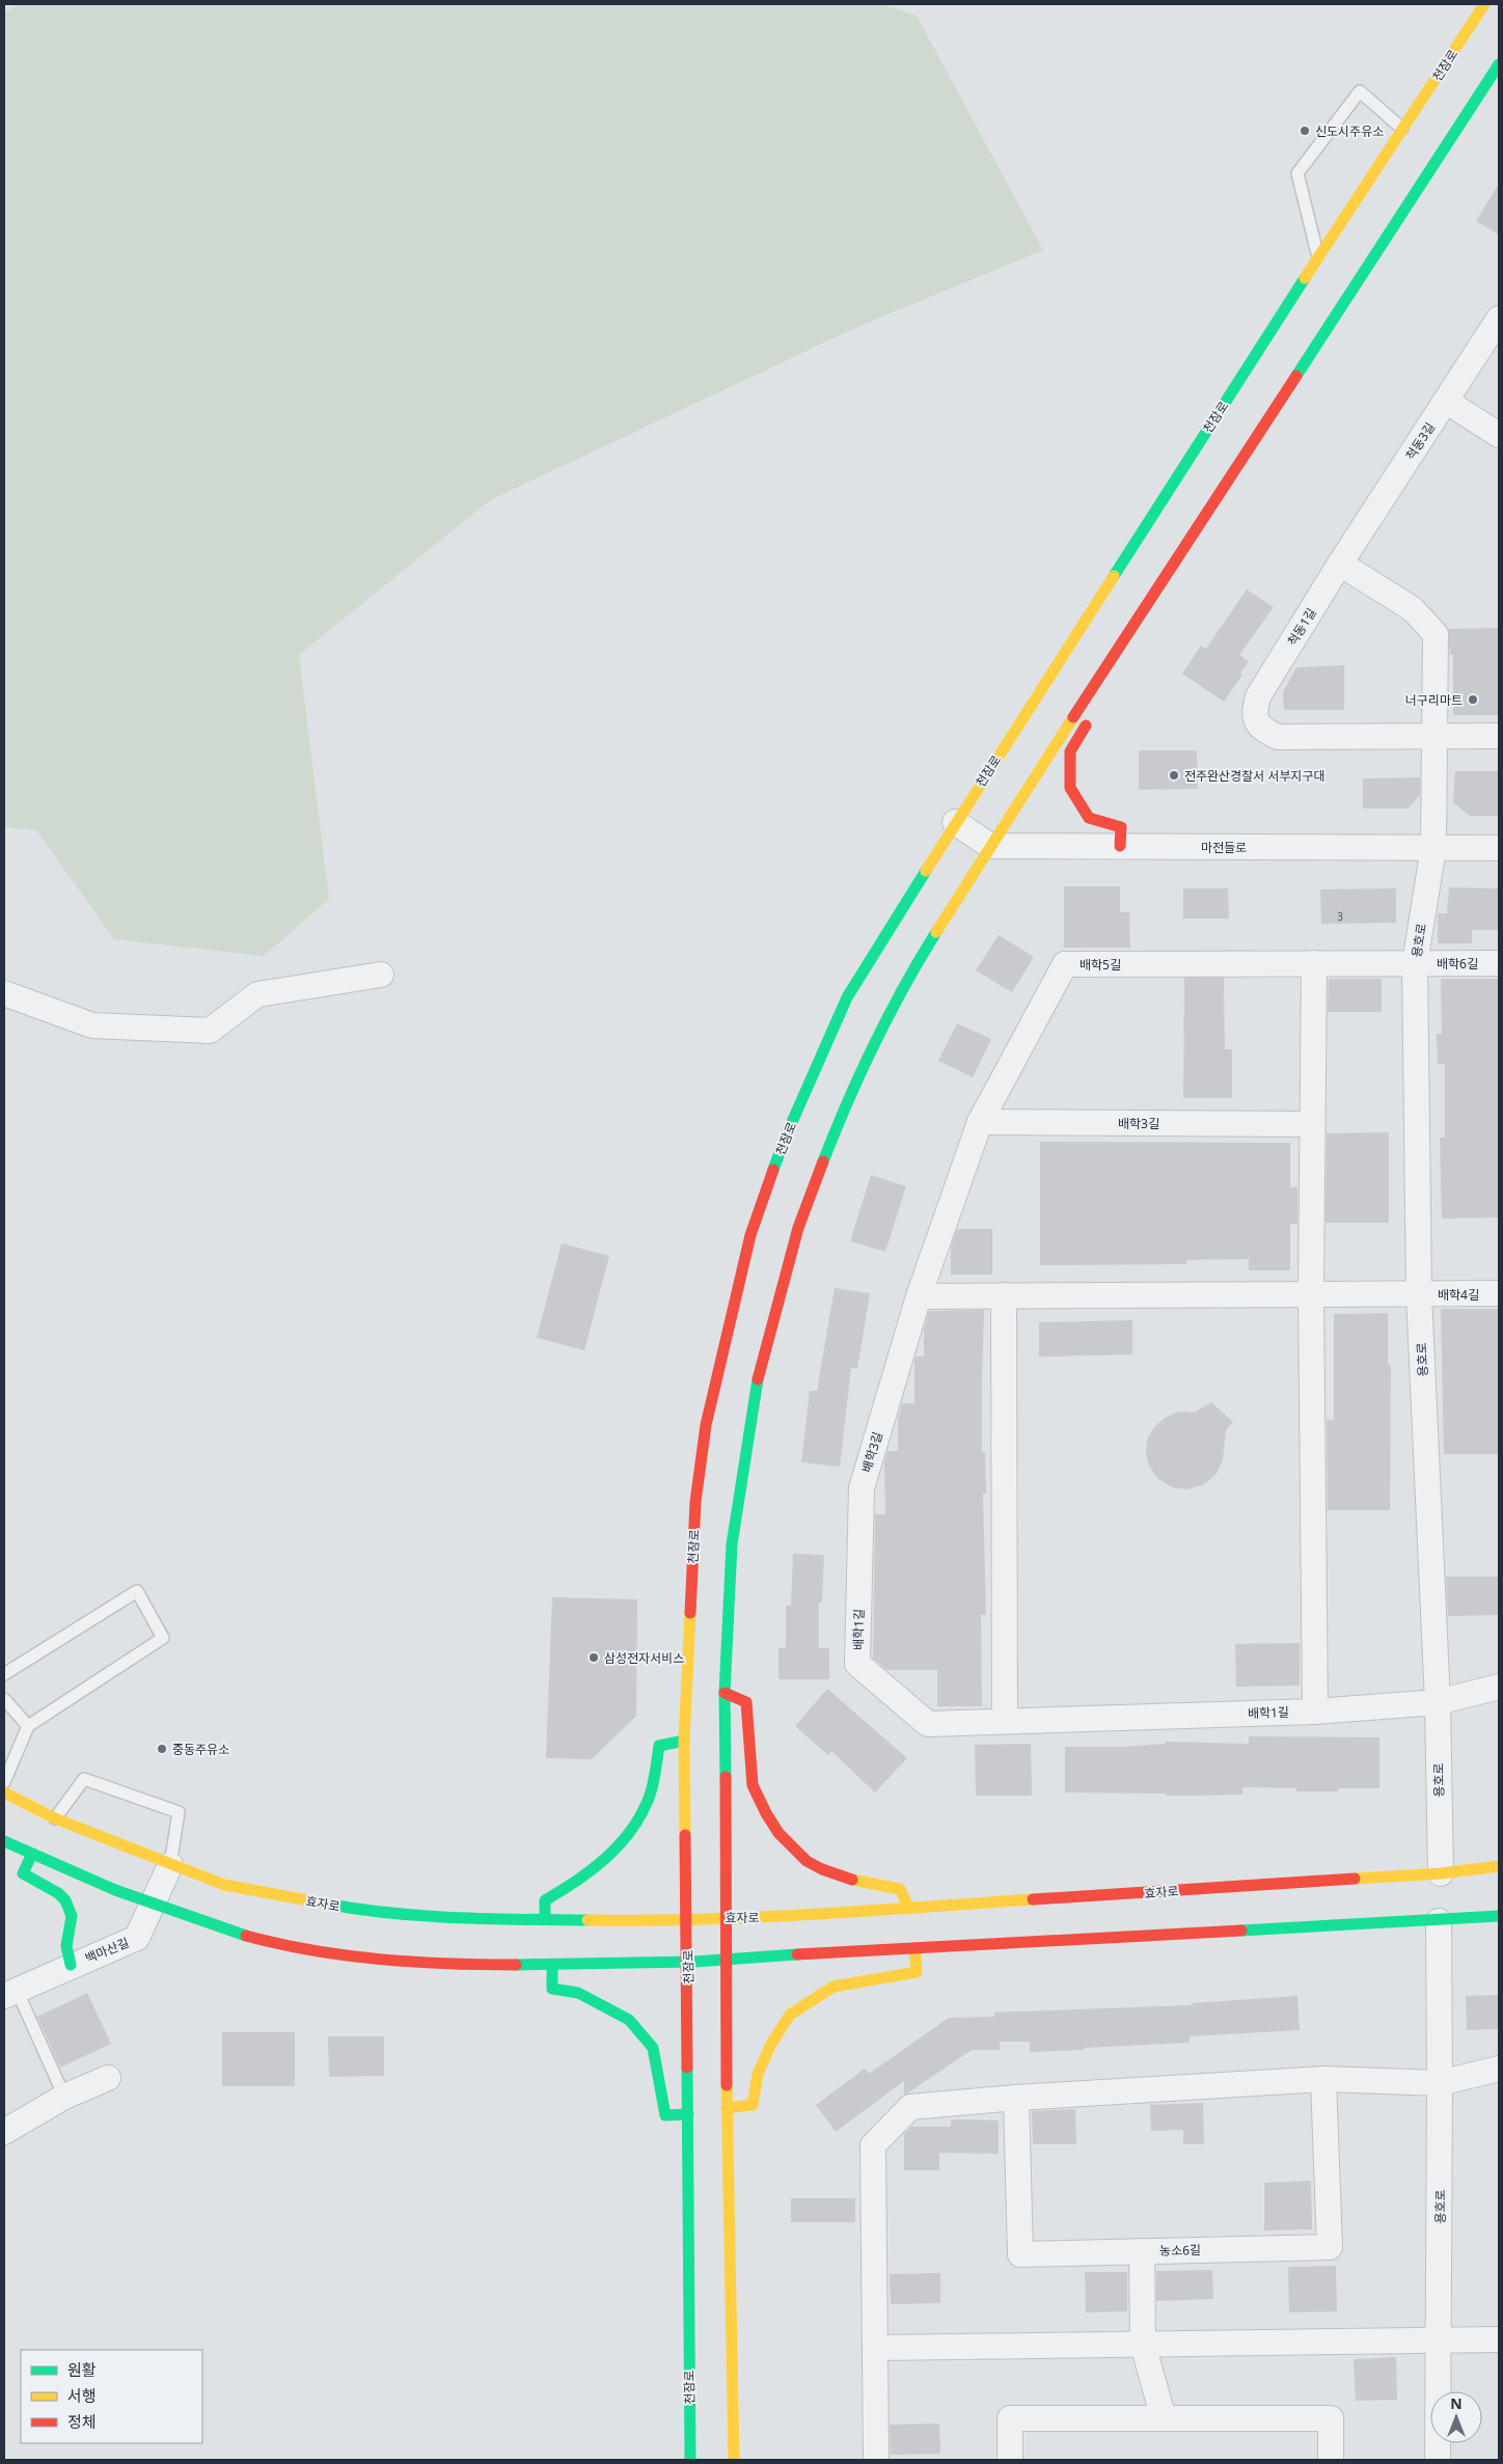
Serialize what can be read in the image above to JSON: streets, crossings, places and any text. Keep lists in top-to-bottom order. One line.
{"streets":{"street":["천잠로","척동3길","척동1길","마전들로","용호로","배학6길","배학5길","배학3길","배학4길","배학1길","효자로","백마산길","농소6길"]},"crossings":[["천잠로","효자로"],["척동3길","척동1길"],["척동1길","용호로"],["마전들로","용호로"],["용호로","배학6길"],["용호로","배학5길"],["용호로","배학4길"],["용호로","배학1길"],["용호로","효자로"],["배학6길","배학5길"],["배학5길","배학3길"],["배학3길","배학1길"],["효자로","백마산길"]],"places":["신도시주유소","너구리마트","전주완산경찰서 서부지구대","삼성전자서비스","중동주유소"],"house_numbers":["3"],"legend":["원활","서행","정체"],"north":"top"}
